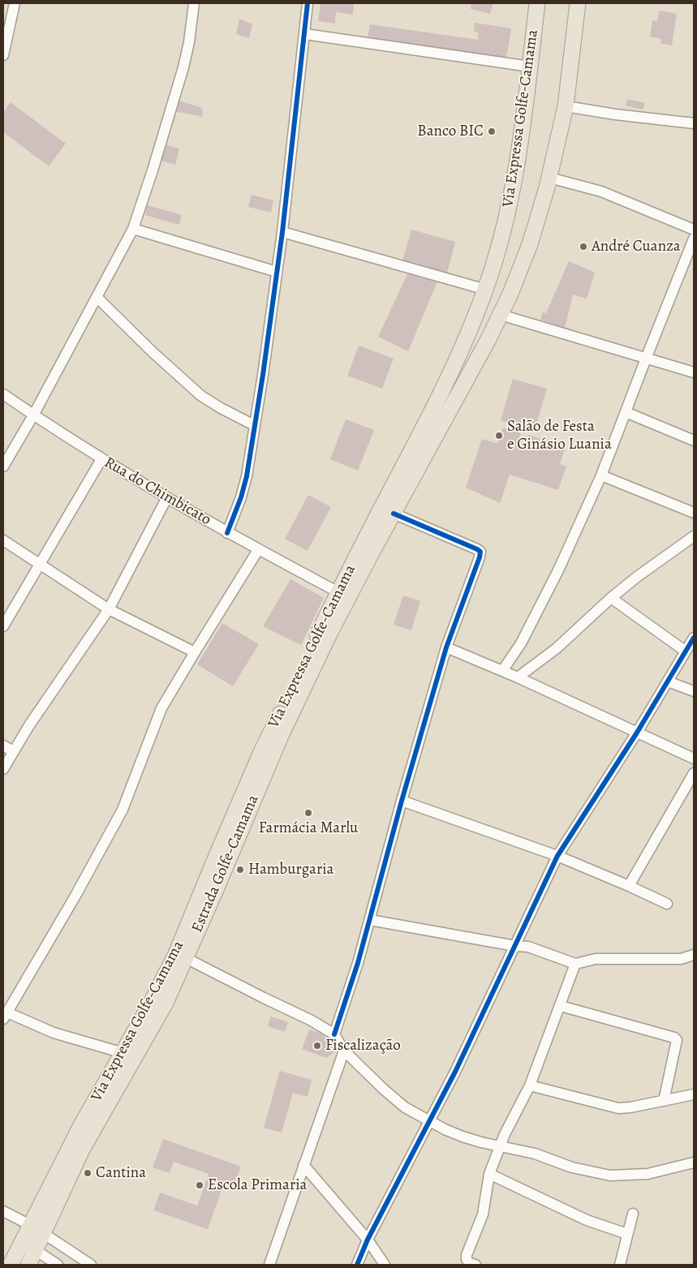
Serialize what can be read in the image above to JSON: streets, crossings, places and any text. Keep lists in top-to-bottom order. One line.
{"streets":{"highway":["Via Expressa Golfe-Camama","Estrada Golfe-Camama"],"street":["Rua do Chimbicato"]},"crossings":[["Via Expressa Golfe-Camama","Rua do Chimbicato"],["Via Expressa Golfe-Camama","Estrada Golfe-Camama"]],"places":["Banco BIC","André Cuanza","Salão de Festa e Ginásio Luania","Farmácia Marlu","Hamburgaria","Fiscalização","Cantina","Escola Primaria"]}
